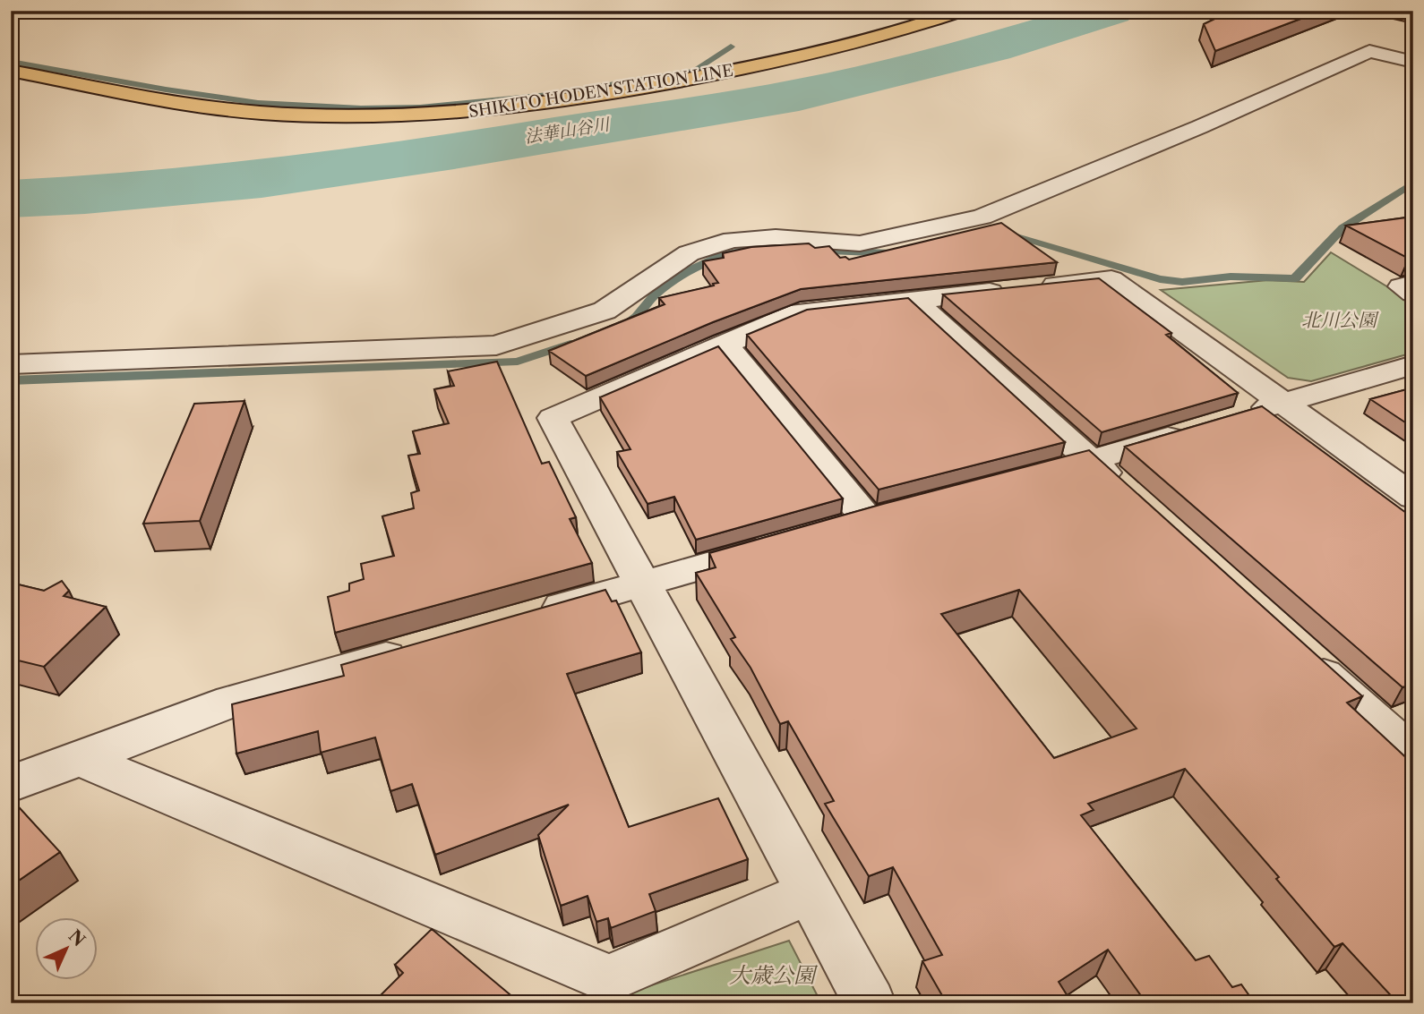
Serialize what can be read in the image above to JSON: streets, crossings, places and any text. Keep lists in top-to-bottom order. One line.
{"streets":{"main road":["SHIKITO HODEN STATION LINE"]},"water":["法華山谷川"],"parks":["北川公園","大歳公園"],"north":"top right"}
